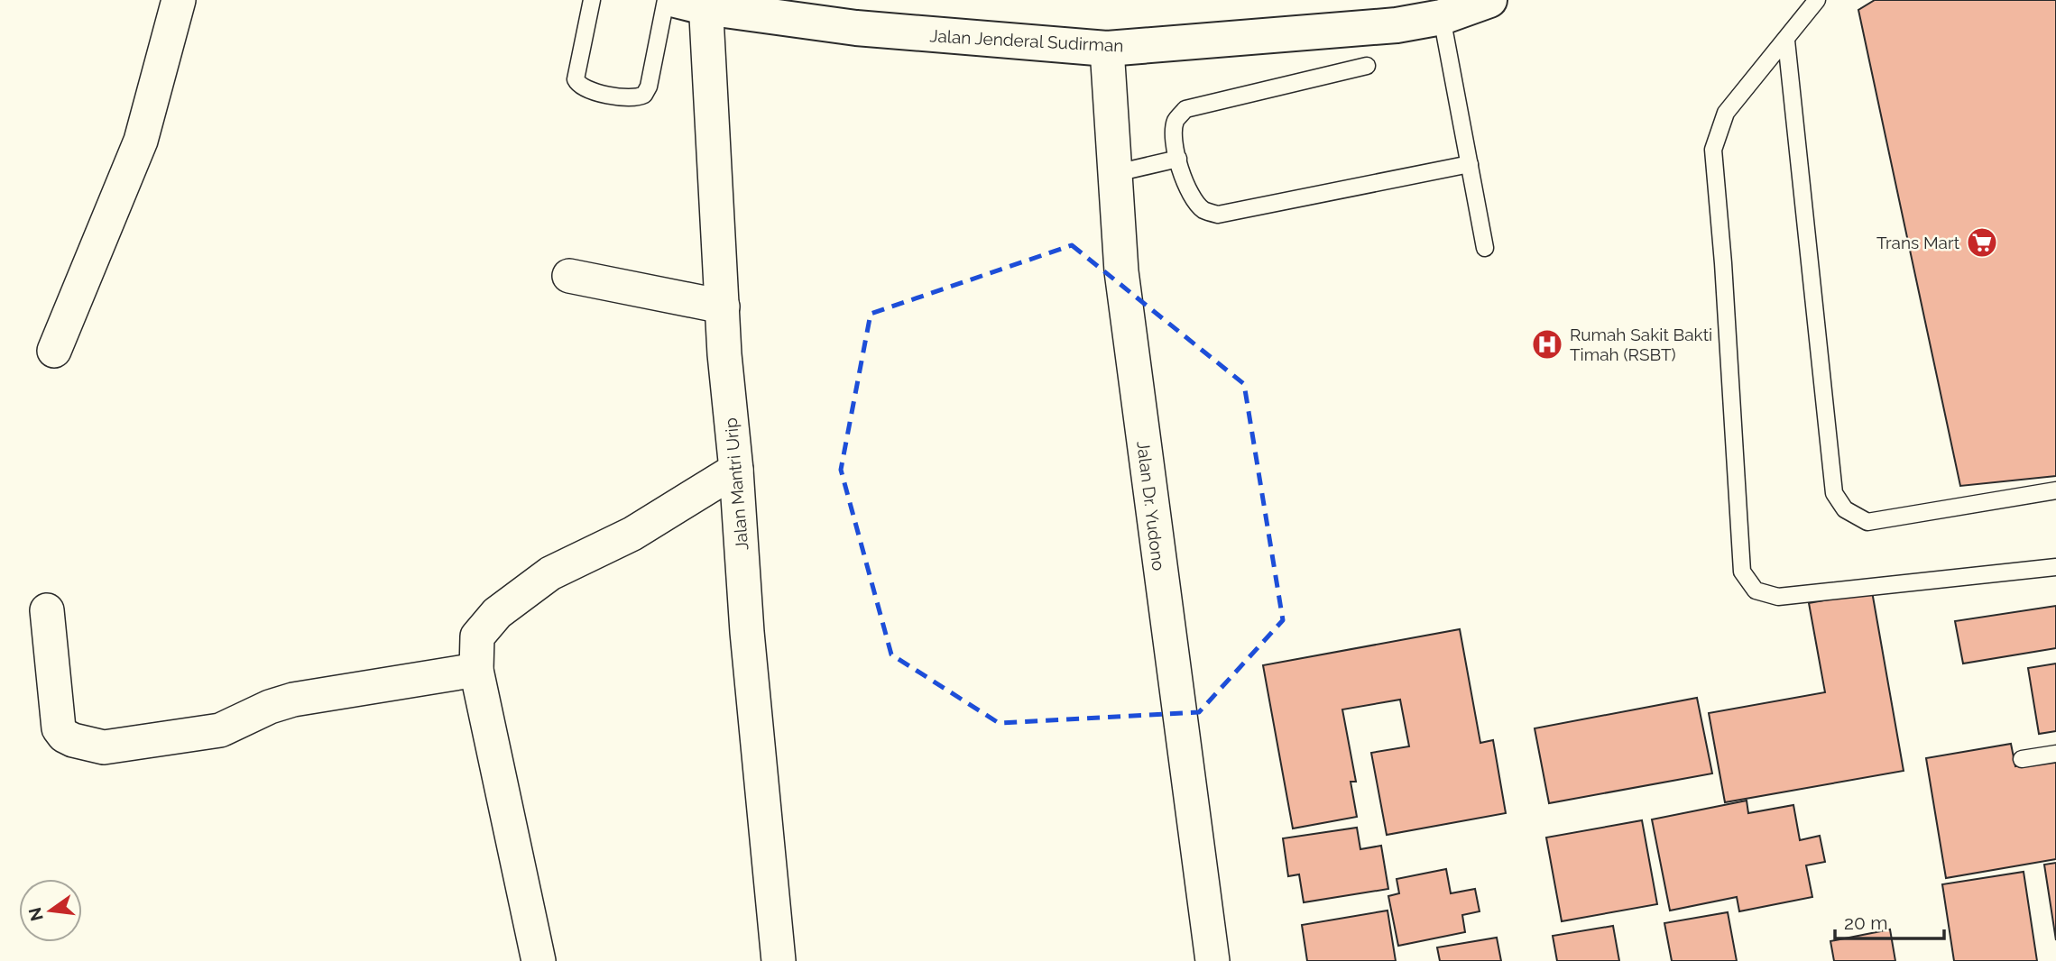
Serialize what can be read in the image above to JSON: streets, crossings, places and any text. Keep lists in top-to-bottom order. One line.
{"streets":{"highway":["Jalan Jenderal Sudirman"],"street":["Jalan Mantri Urip","Jalan Dr. Yudono"]},"crossings":[["Jalan Jenderal Sudirman","Jalan Mantri Urip"],["Jalan Jenderal Sudirman","Jalan Dr. Yudono"]],"places":{"supermarket":["Trans Mart"],"hospital":["Rumah Sakit Bakti Timah (RSBT)"]},"scale_bar":"20 m","north":"left"}
